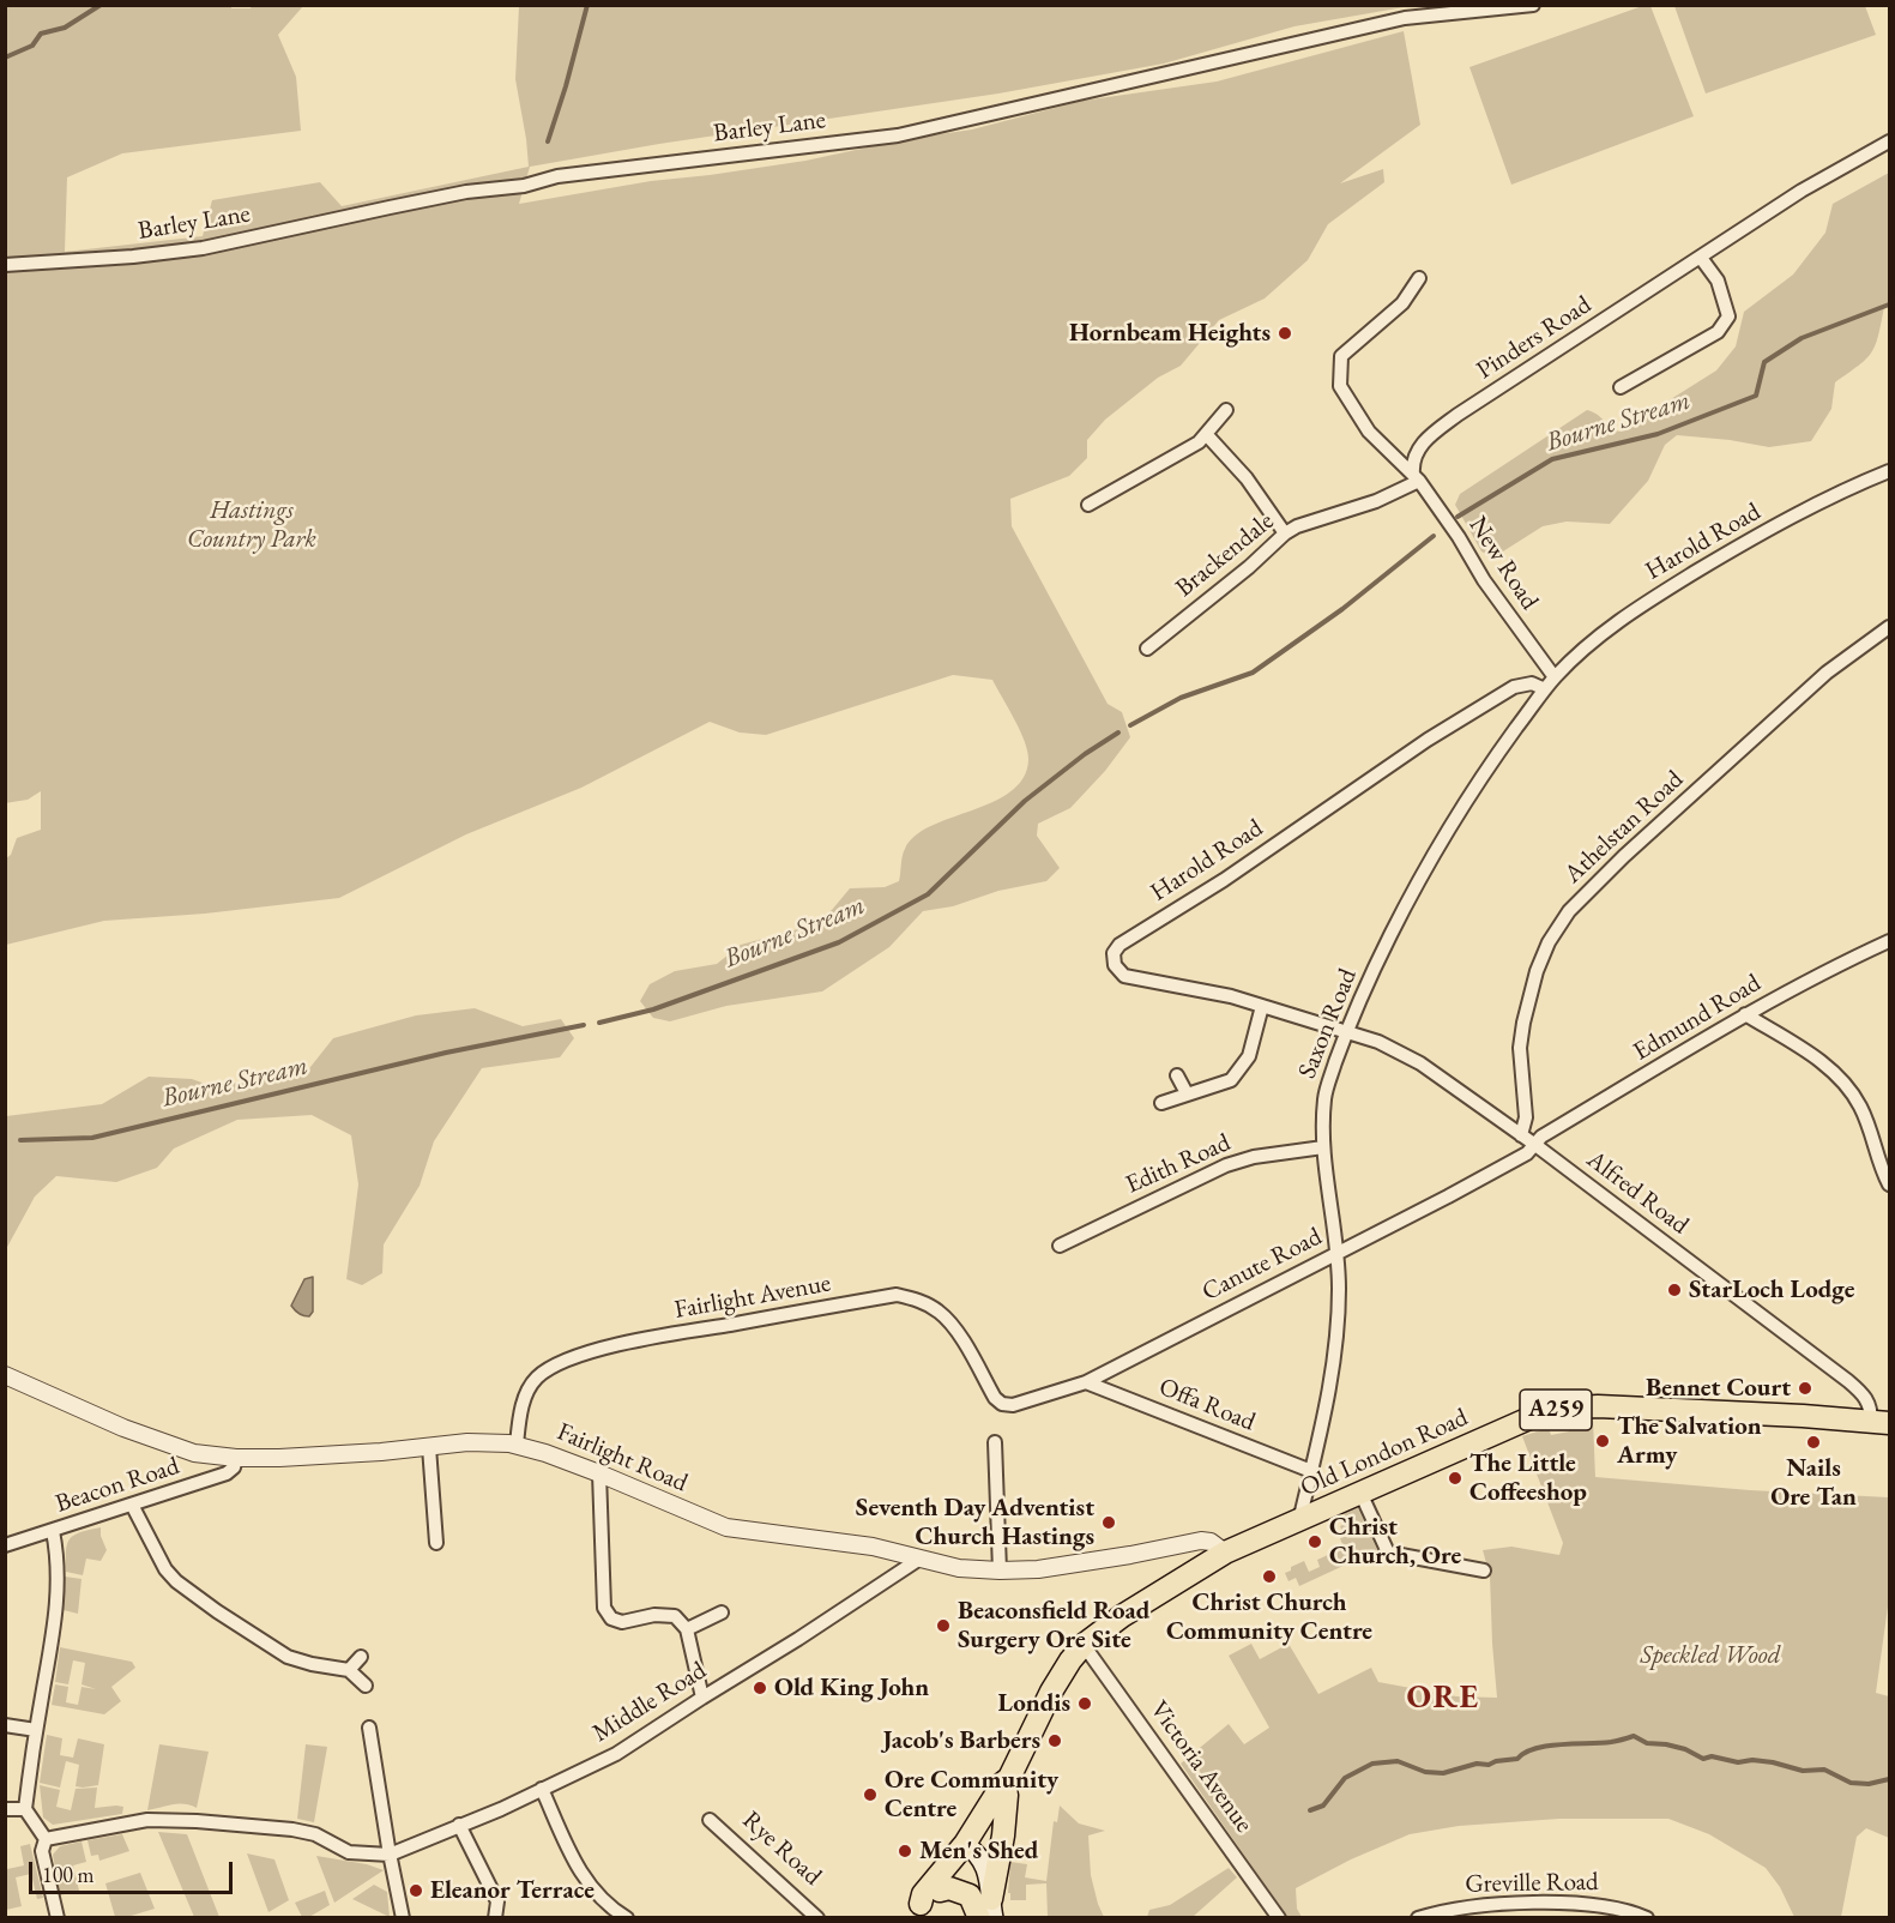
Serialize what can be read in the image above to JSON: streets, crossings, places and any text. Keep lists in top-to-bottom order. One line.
{"streets":{"highway":["A259","Old London Road"],"street":["Barley Lane","Pinders Road","Harold Road","Brackendale","New Road","Athelstan Road","Edmund Road","Saxon Road","Edith Road","Alfred Road","Canute Road","Fairlight Avenue","Offa Road","Fairlight Road","Beacon Road","Middle Road","Victoria Avenue","Rye Road","Greville Road"]},"crossings":[["Pinders Road","Brackendale"],["Pinders Road","New Road"],["Harold Road","New Road"],["Harold Road","Saxon Road"],["Harold Road","Alfred Road"],["Brackendale","New Road"],["New Road","Saxon Road"],["Athelstan Road","Alfred Road"],["Edmund Road","Alfred Road"],["Edmund Road","Canute Road"],["Saxon Road","Edith Road"],["Saxon Road","Alfred Road"],["Saxon Road","Canute Road"],["Saxon Road","Offa Road"],["Saxon Road","Old London Road"],["Alfred Road","Canute Road"],["Alfred Road","Old London Road"],["Canute Road","Fairlight Avenue"],["Canute Road","Offa Road"],["Fairlight Avenue","Fairlight Road"],["A259","Old London Road"],["Old London Road","Fairlight Road"],["Old London Road","Victoria Avenue"],["Fairlight Road","Beacon Road"],["Fairlight Road","Middle Road"]],"districts":["ORE"],"water":["Bourne Stream"],"parks":["Hastings Country Park","Speckled Wood"],"places":["Hornbeam Heights","StarLoch Lodge","Bennet Court","The Salvation Army","Nails Ore Tan","The Little Coffeeshop","Seventh Day Adventist Church Hastings","Christ Church, Ore","Christ Church Community Centre","Beaconsfield Road Surgery Ore Site","Old King John","Londis","Jacob's Barbers","Ore Community Centre","Men's Shed","Eleanor Terrace"],"scale_bar":"100 m"}
